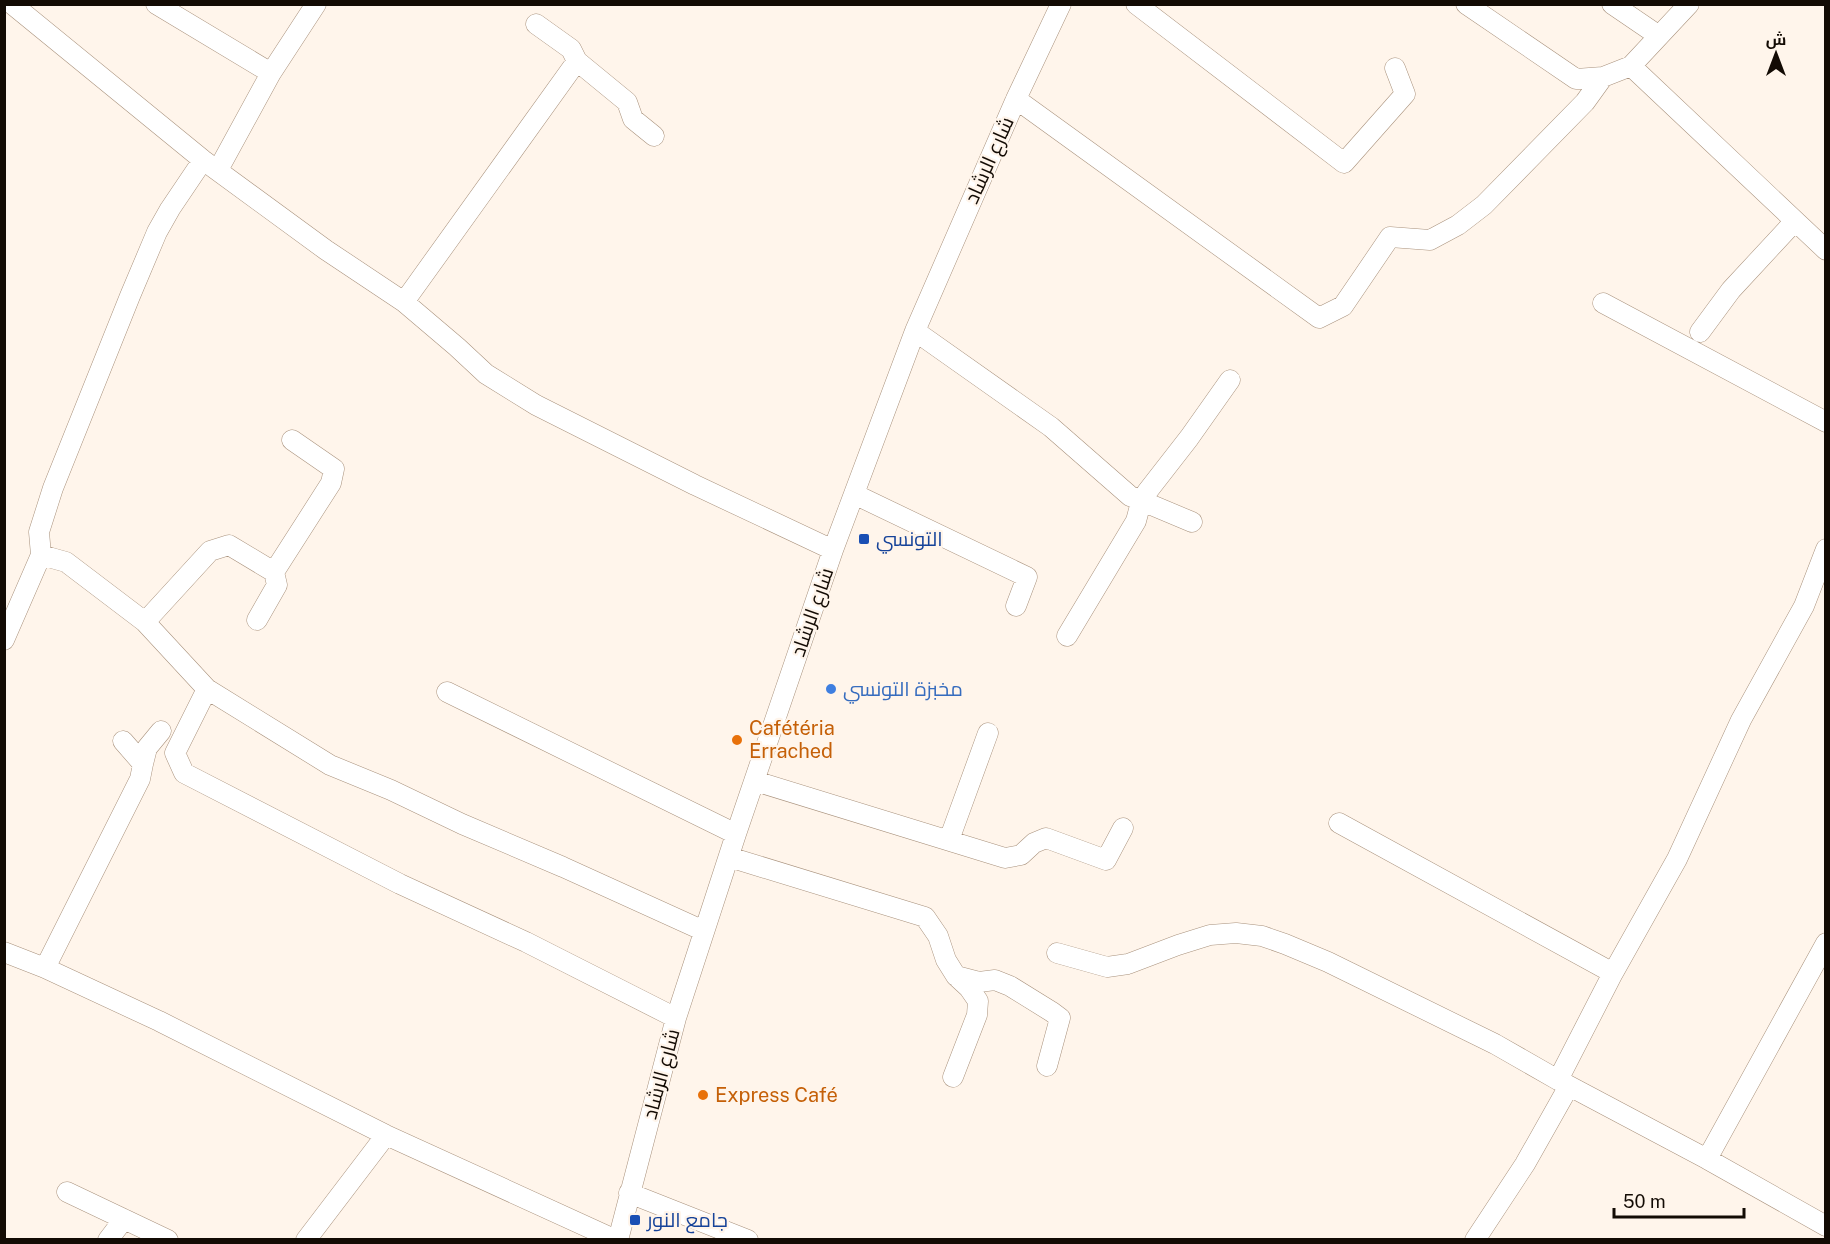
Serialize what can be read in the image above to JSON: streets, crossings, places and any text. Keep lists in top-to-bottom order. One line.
{"streets":{"street":["شارع الرشاد"]},"places":{"transit":["التونسي","جامع النور"],"other":["مخبزة التونسي","Cafétéria Errached","Express Café"]},"scale_bar":"50 m","north":"top"}
